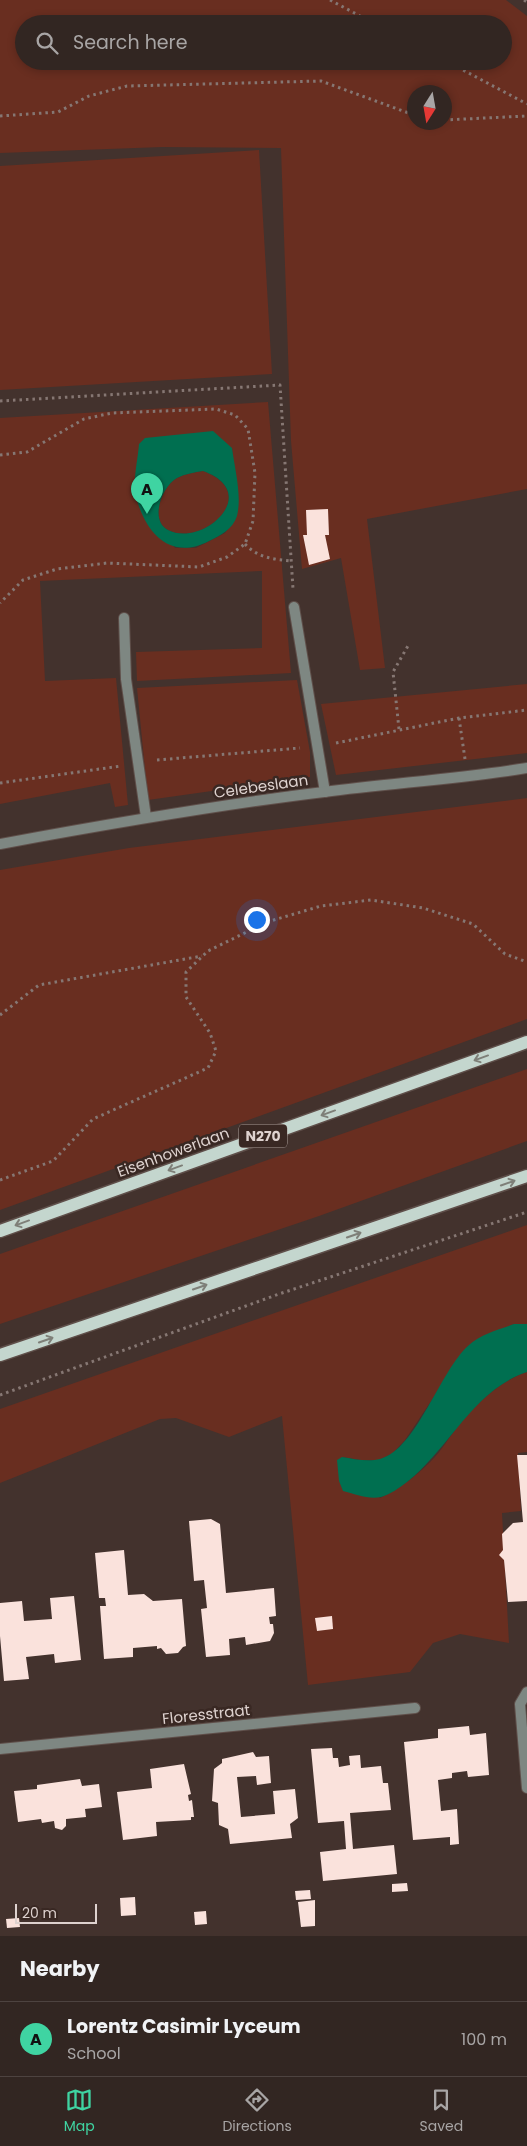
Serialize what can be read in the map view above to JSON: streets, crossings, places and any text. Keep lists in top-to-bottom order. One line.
{"streets":{"main road":["N270","Eisenhowerlaan"],"street":["Celebeslaan","Floresstraat"]},"one_way":["Eisenhowerlaan"],"scale_bar":"20 m","north":"bottom","page":{"search":"Search here","pins":"A","scale":"20 m","heading":"Nearby","list":[{"mark":"A","name":"Lorentz Casimir Lyceum","note":"School","value":"100 m"}],"nav":["Map","Directions","Saved"]}}
